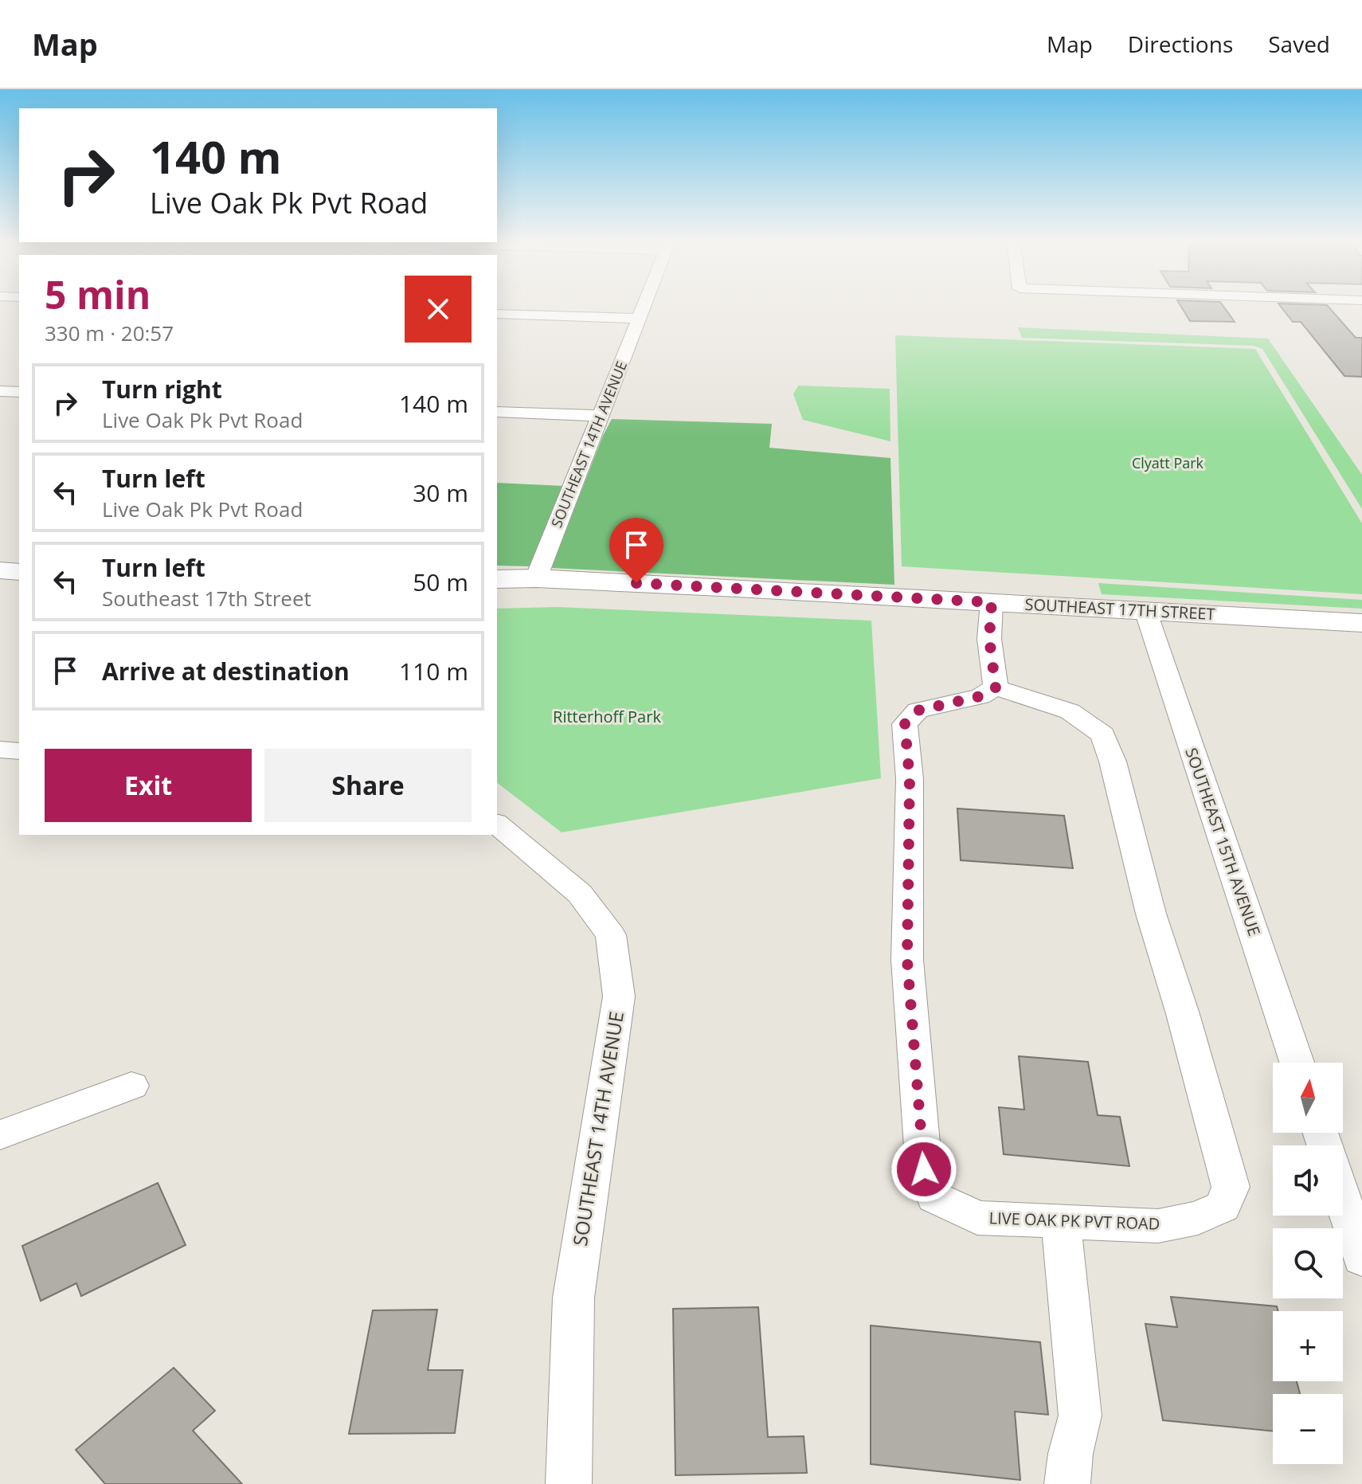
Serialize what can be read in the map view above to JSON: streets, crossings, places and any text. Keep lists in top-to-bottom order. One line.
{"streets":{"main road":["SOUTHEAST 17TH STREET"],"street":["SOUTHEAST 14TH AVENUE","SOUTHEAST 15TH AVENUE","LIVE OAK PK PVT ROAD"]},"crossings":[["SOUTHEAST 14TH AVENUE","SOUTHEAST 17TH STREET"],["SOUTHEAST 17TH STREET","SOUTHEAST 15TH AVENUE"]],"parks":["Clyatt Park","Ritterhoff Park"],"north":"top","page":{"header":"Map","nav":["Map","Directions","Saved"],"turn":["140 m","Live Oak Pk Pvt Road"],"heading":["5 min","330 m · 20:57"],"list":[{"name":"Turn right","note":"Live Oak Pk Pvt Road","value":"140 m"},{"name":"Turn left","note":"Live Oak Pk Pvt Road","value":"30 m"},{"name":"Turn left","note":"Southeast 17th Street","value":"50 m"},{"name":"Arrive at destination","value":"110 m"}],"buttons":["Exit","Share"],"map_buttons":["+","−"]}}
